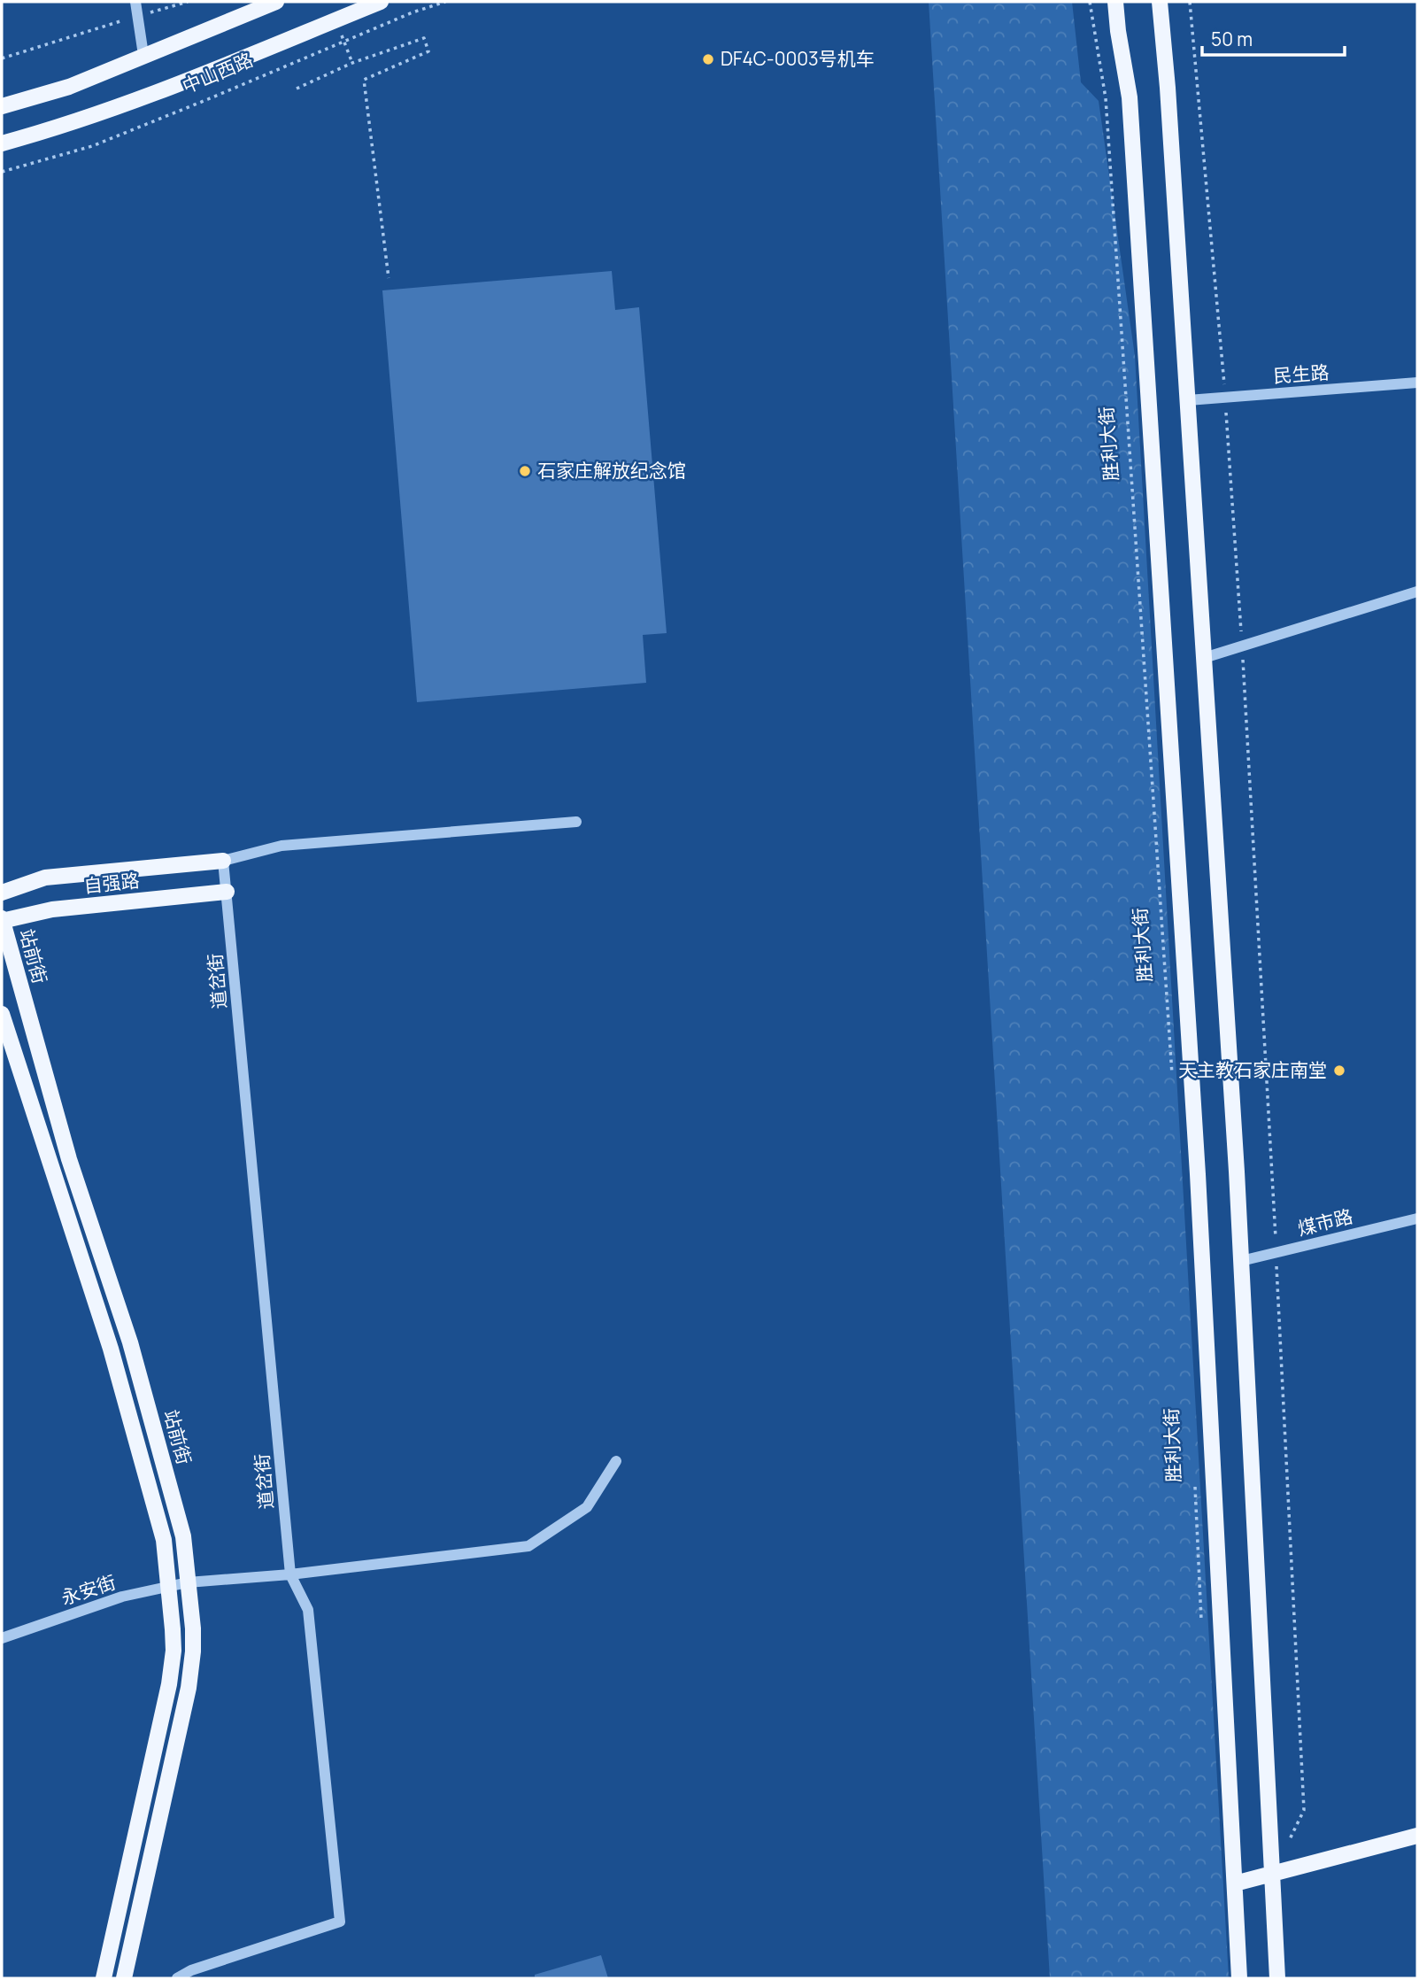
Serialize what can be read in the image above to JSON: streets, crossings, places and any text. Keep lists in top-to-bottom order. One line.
{"streets":{"main road":["中山西路","胜利大街","自强路","站前街"],"street":["民生路","道岔街","煤市路","永安街"]},"crossings":[["自强路","站前街"],["自强路","道岔街"],["站前街","永安街"],["道岔街","永安街"]],"places":["DF4C-0003号机车","石家庄解放纪念馆","天主教石家庄南堂"],"scale_bar":"50 m"}
